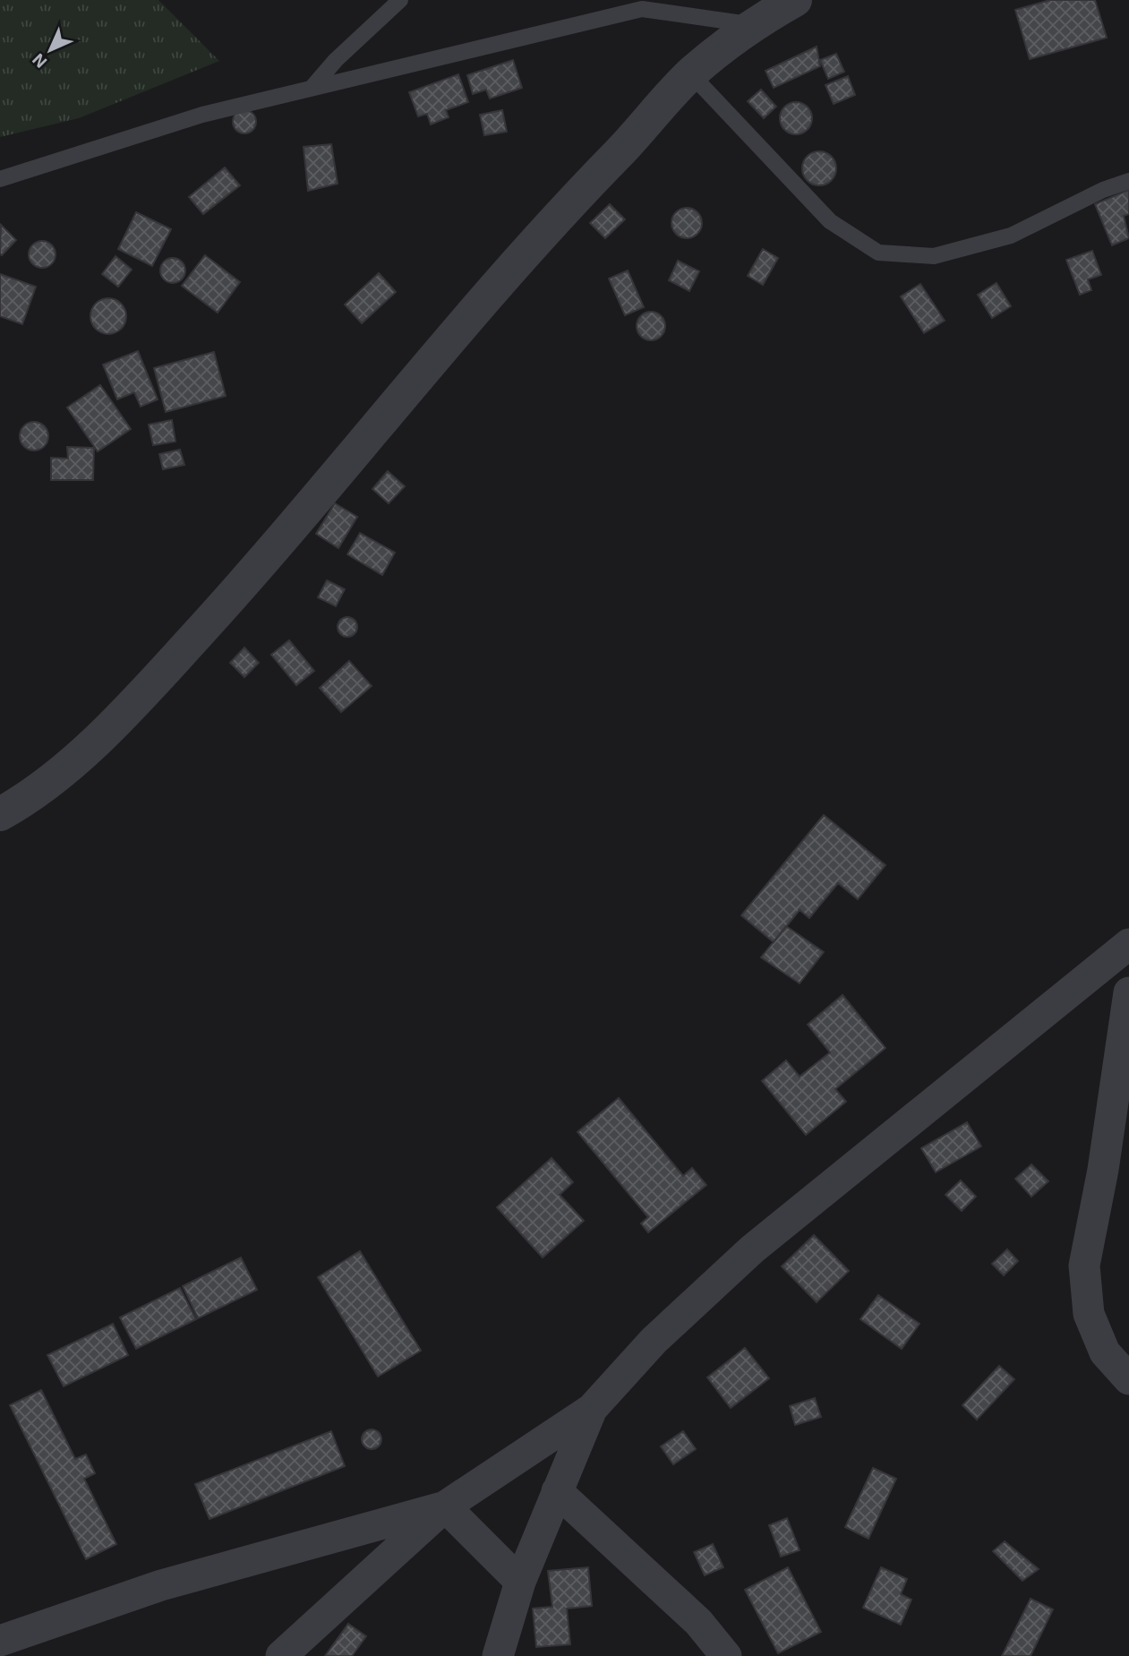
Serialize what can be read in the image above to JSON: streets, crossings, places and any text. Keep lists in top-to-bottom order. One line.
{"north":"bottom left"}
